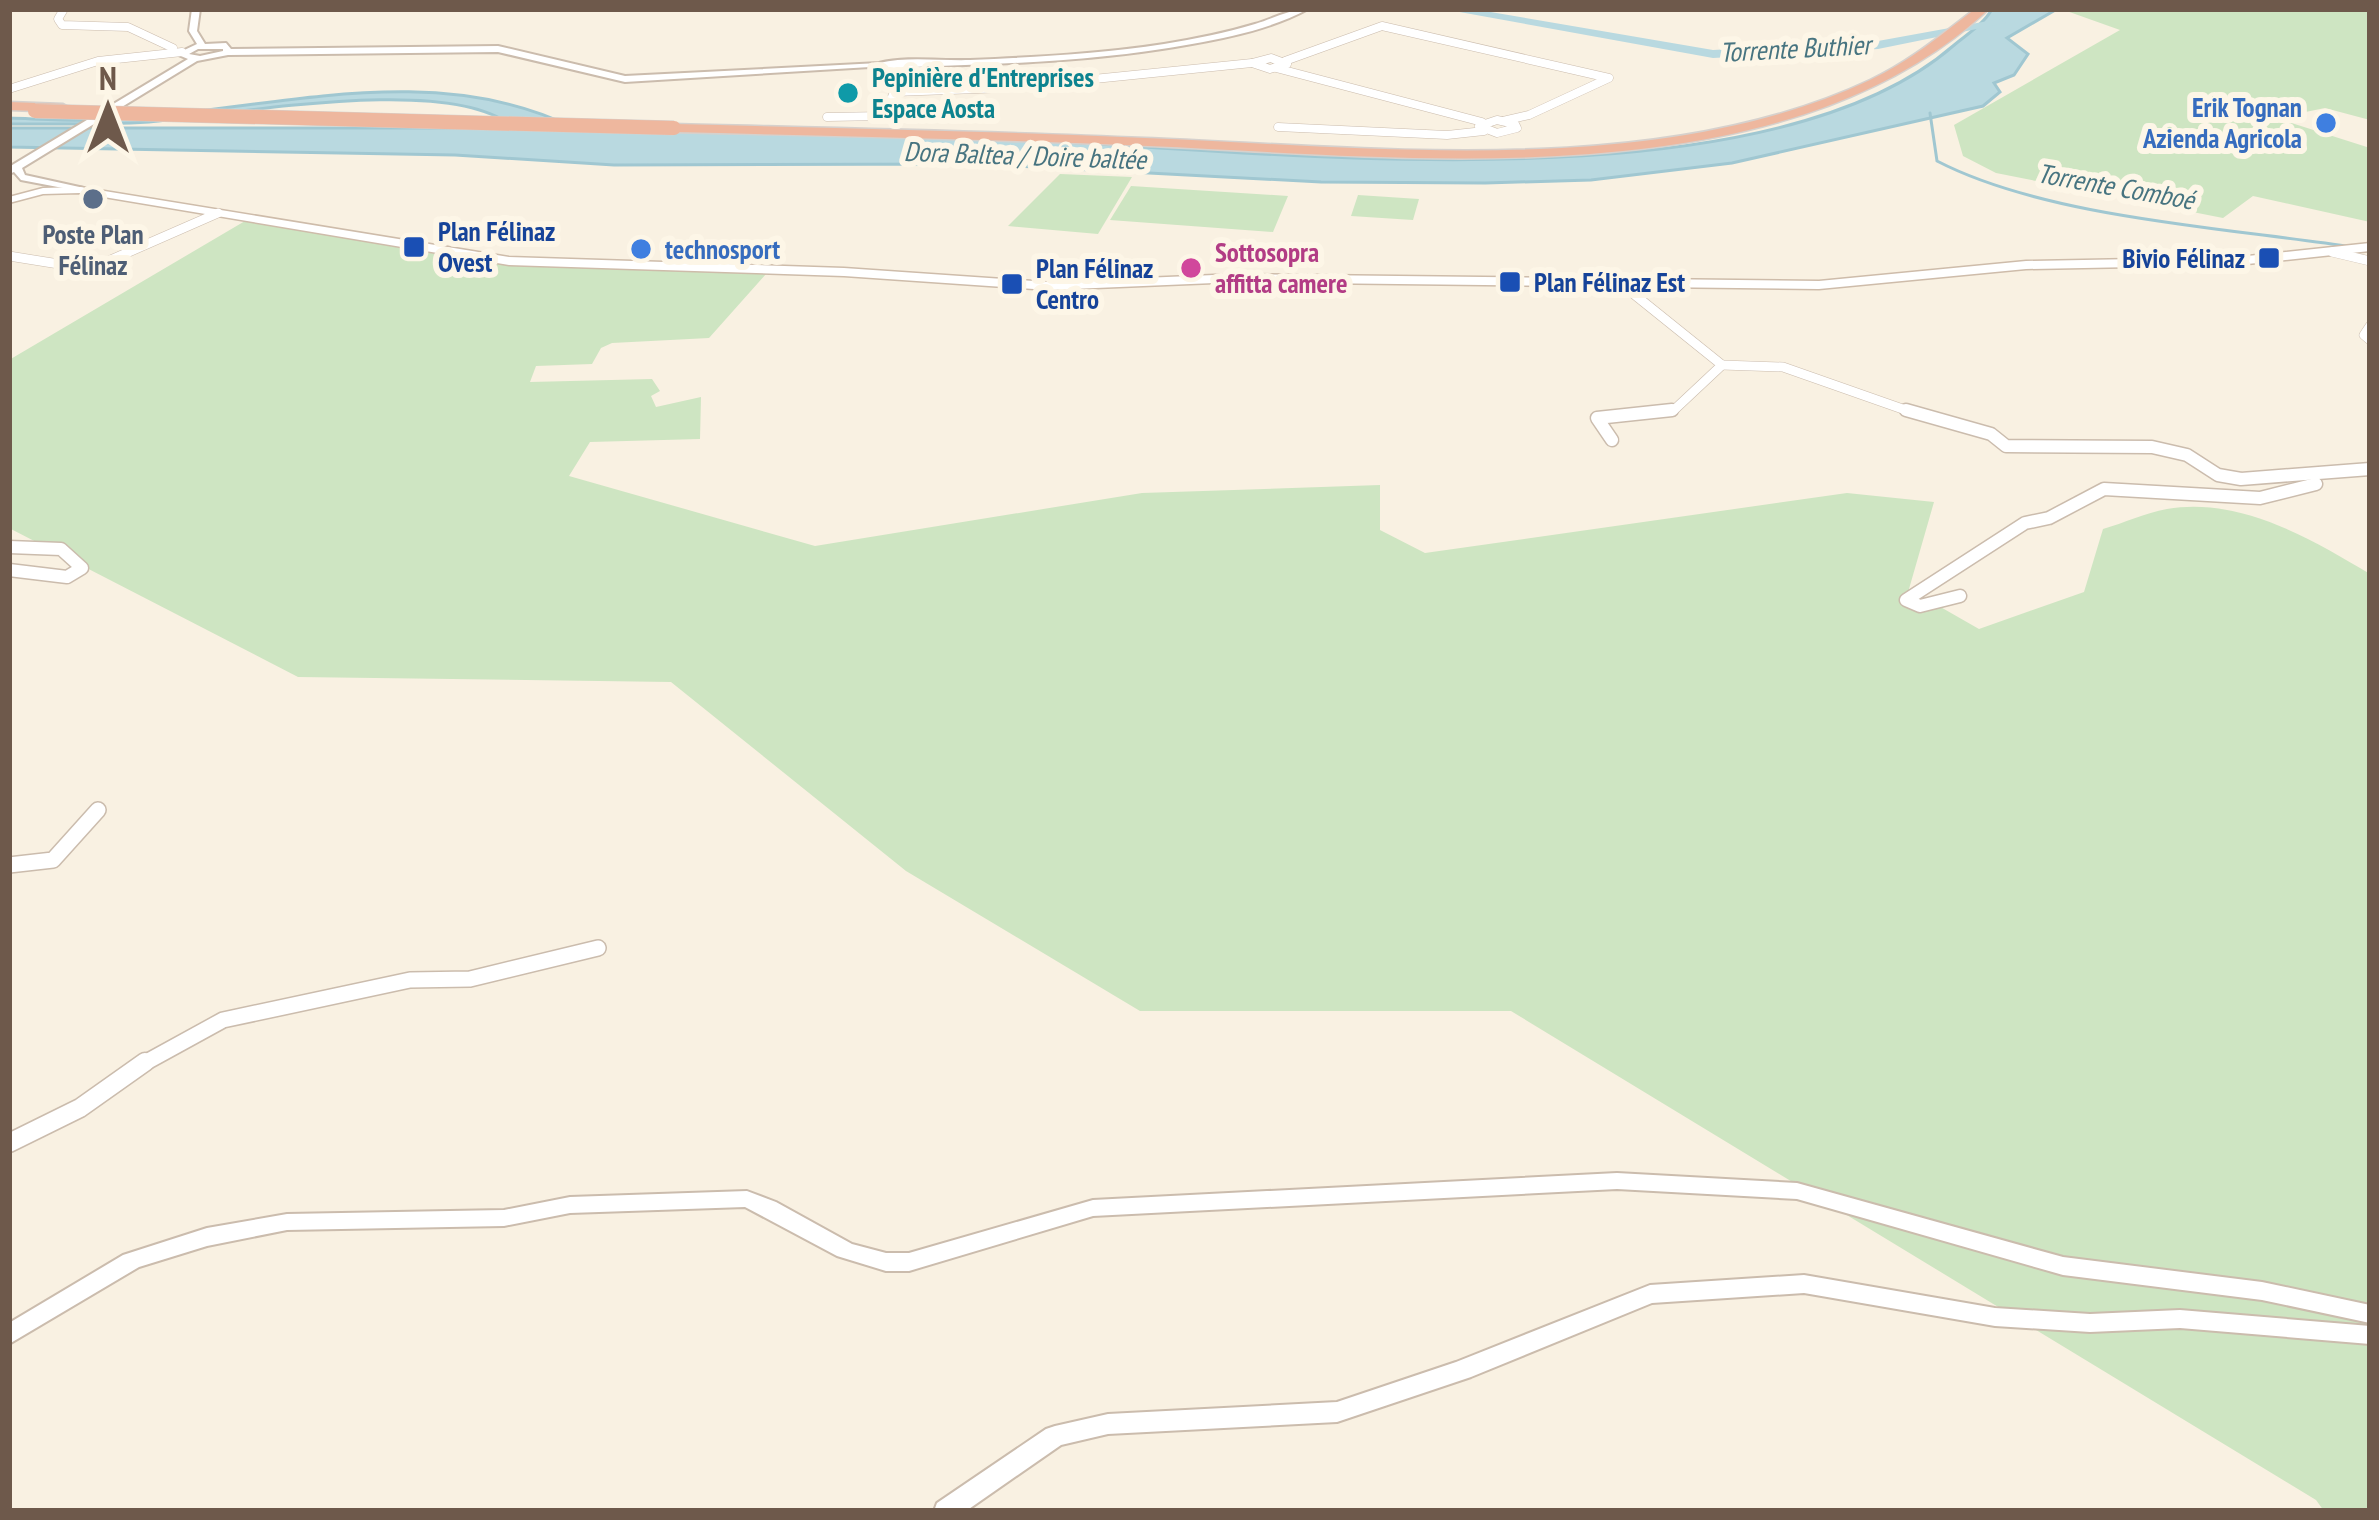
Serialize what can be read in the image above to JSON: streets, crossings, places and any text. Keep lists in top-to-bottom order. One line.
{"water":["Torrente Buthier","Dora Baltea / Doire baltée","Torrente Comboé"],"places":{"other":["Pepinière d'Entreprises Espace Aosta","Erik Tognan Azienda Agricola","Poste Plan Félinaz","technosport","Sottosopra affitta camere"],"transit":["Plan Félinaz Ovest","Bivio Félinaz","Plan Félinaz Est","Plan Félinaz Centro"]},"north":"top"}
